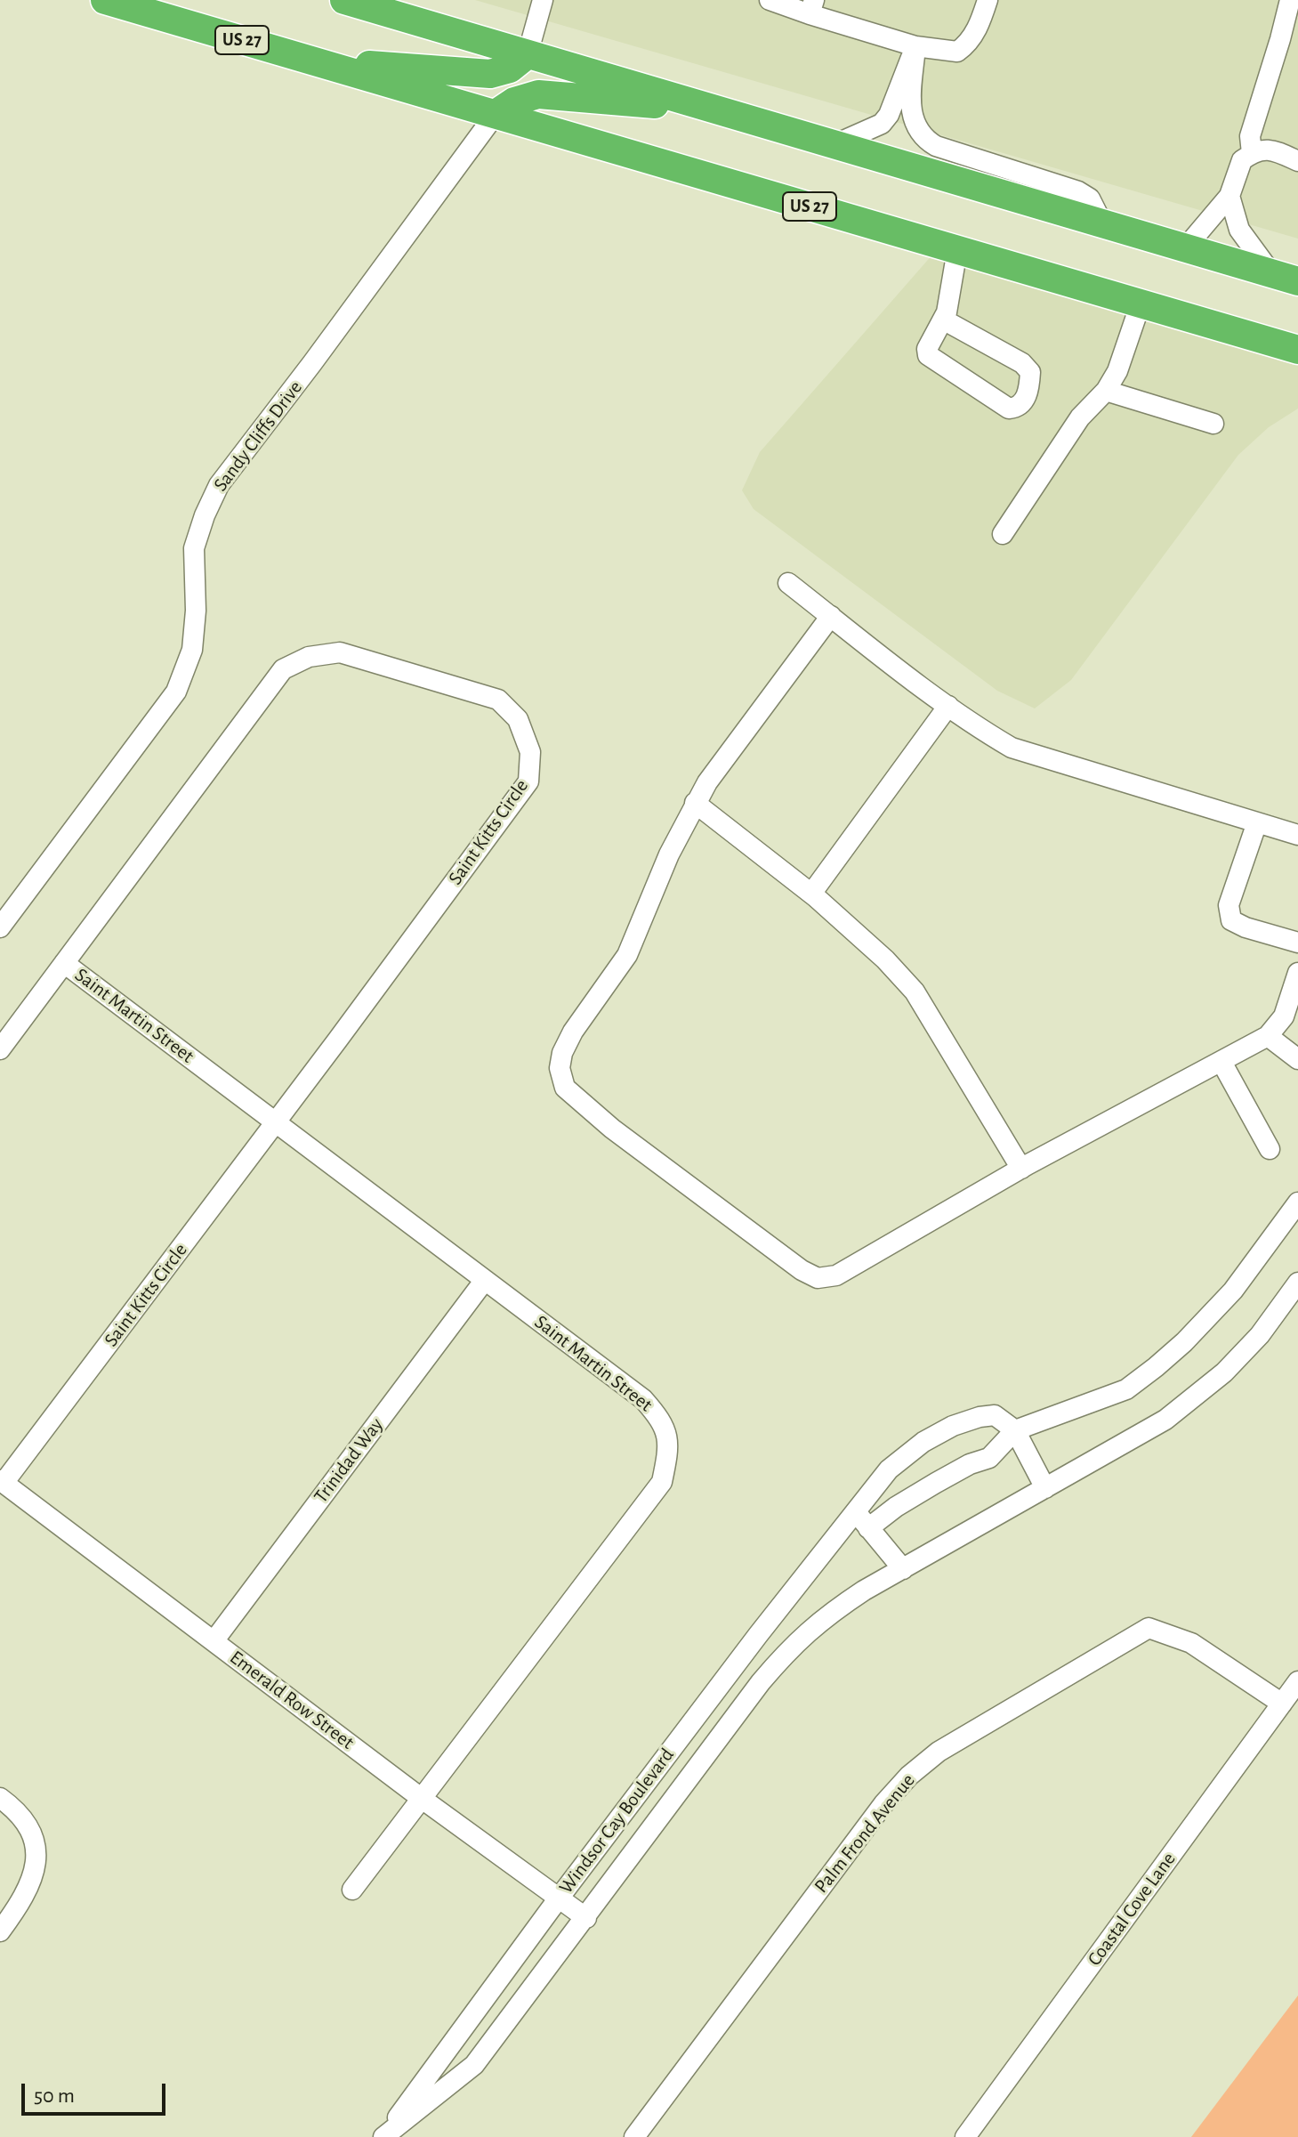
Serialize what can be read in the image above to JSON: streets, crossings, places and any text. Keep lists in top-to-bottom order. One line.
{"streets":{"highway":["US 27"],"street":["Sandy Cliffs Drive","Saint Kitts Circle","Saint Martin Street","Trinidad Way","Emerald Row Street","Windsor Cay Boulevard","Palm Frond Avenue","Coastal Cove Lane"]},"crossings":[["US 27","Sandy Cliffs Drive"],["Saint Kitts Circle","Saint Martin Street"],["Saint Kitts Circle","Emerald Row Street"],["Saint Martin Street","Trinidad Way"],["Saint Martin Street","Emerald Row Street"],["Trinidad Way","Emerald Row Street"],["Emerald Row Street","Windsor Cay Boulevard"],["Palm Frond Avenue","Coastal Cove Lane"]],"scale_bar":"50 m"}
